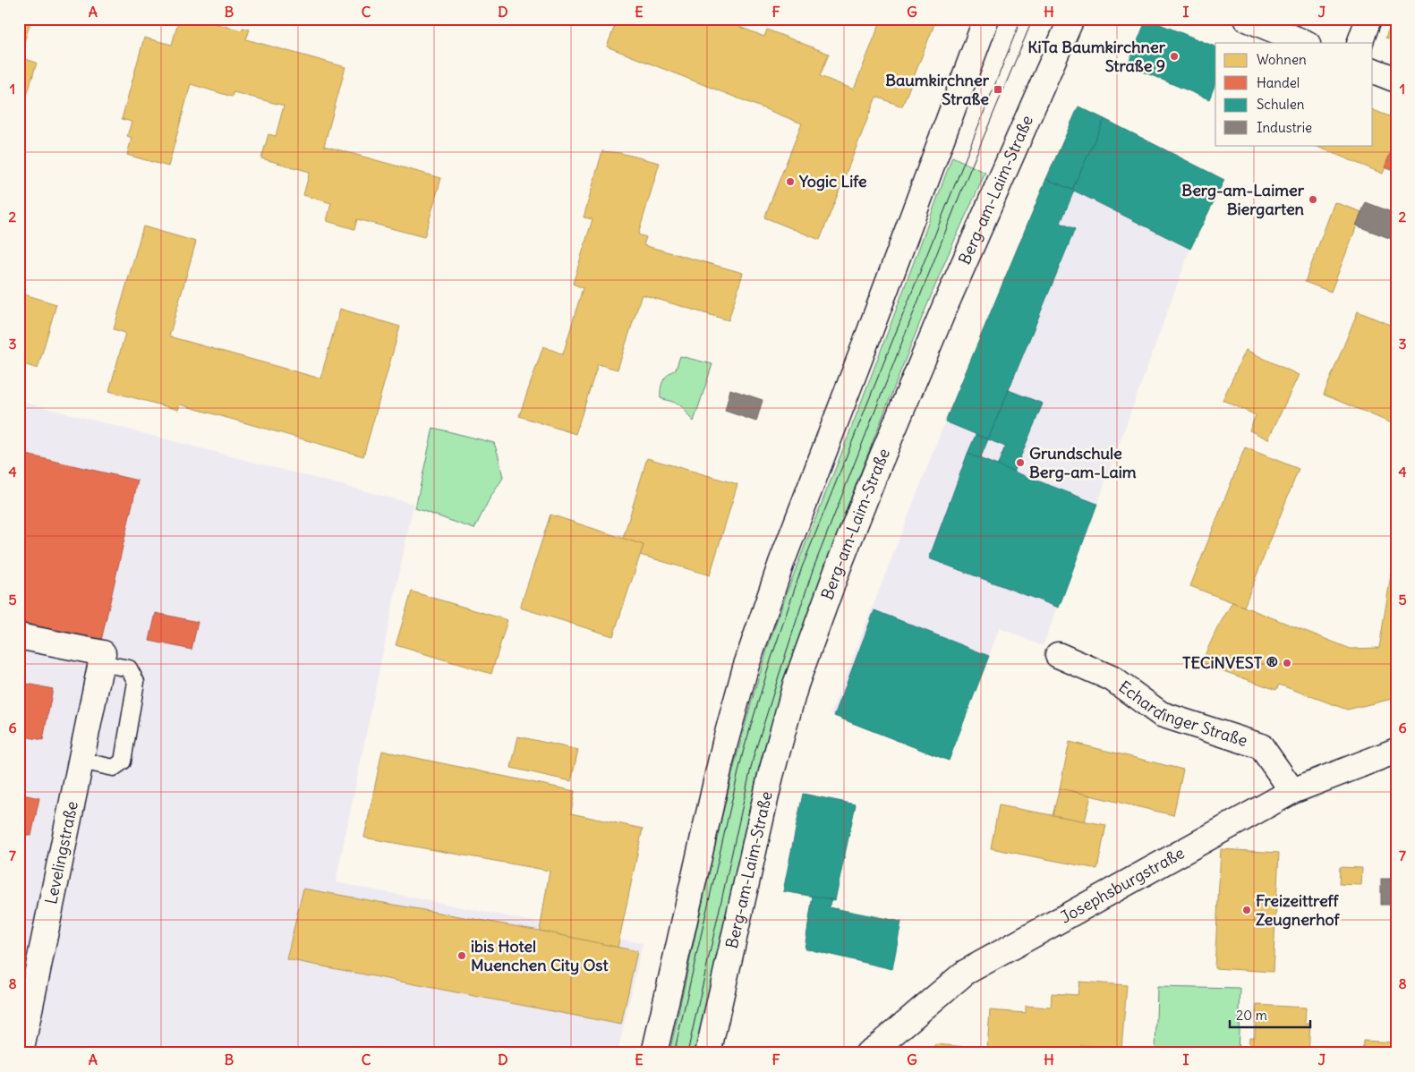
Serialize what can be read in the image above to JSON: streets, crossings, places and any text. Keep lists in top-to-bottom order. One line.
{"streets":{"main road":["Berg-am-Laim-Straße","Echardinger Straße","Levelingstraße","Josephsburgstraße"]},"crossings":[["Echardinger Straße","Josephsburgstraße"]],"places":{"other":["KiTa Baumkirchner Straße 9","Yogic Life","Berg-am-Laimer Biergarten","Grundschule Berg-am-Laim","TECiNVEST ®","Freizeittreff Zeugnerhof","ibis Hotel Muenchen City Ost"],"transit":["Baumkirchner Straße"]},"legend":["Wohnen","Handel","Schulen","Industrie"],"scale_bar":"20 m","grid":{"columns":["A","B","C","D","E","F","G","H","I","J"],"rows":["1","2","3","4","5","6","7","8"]}}
